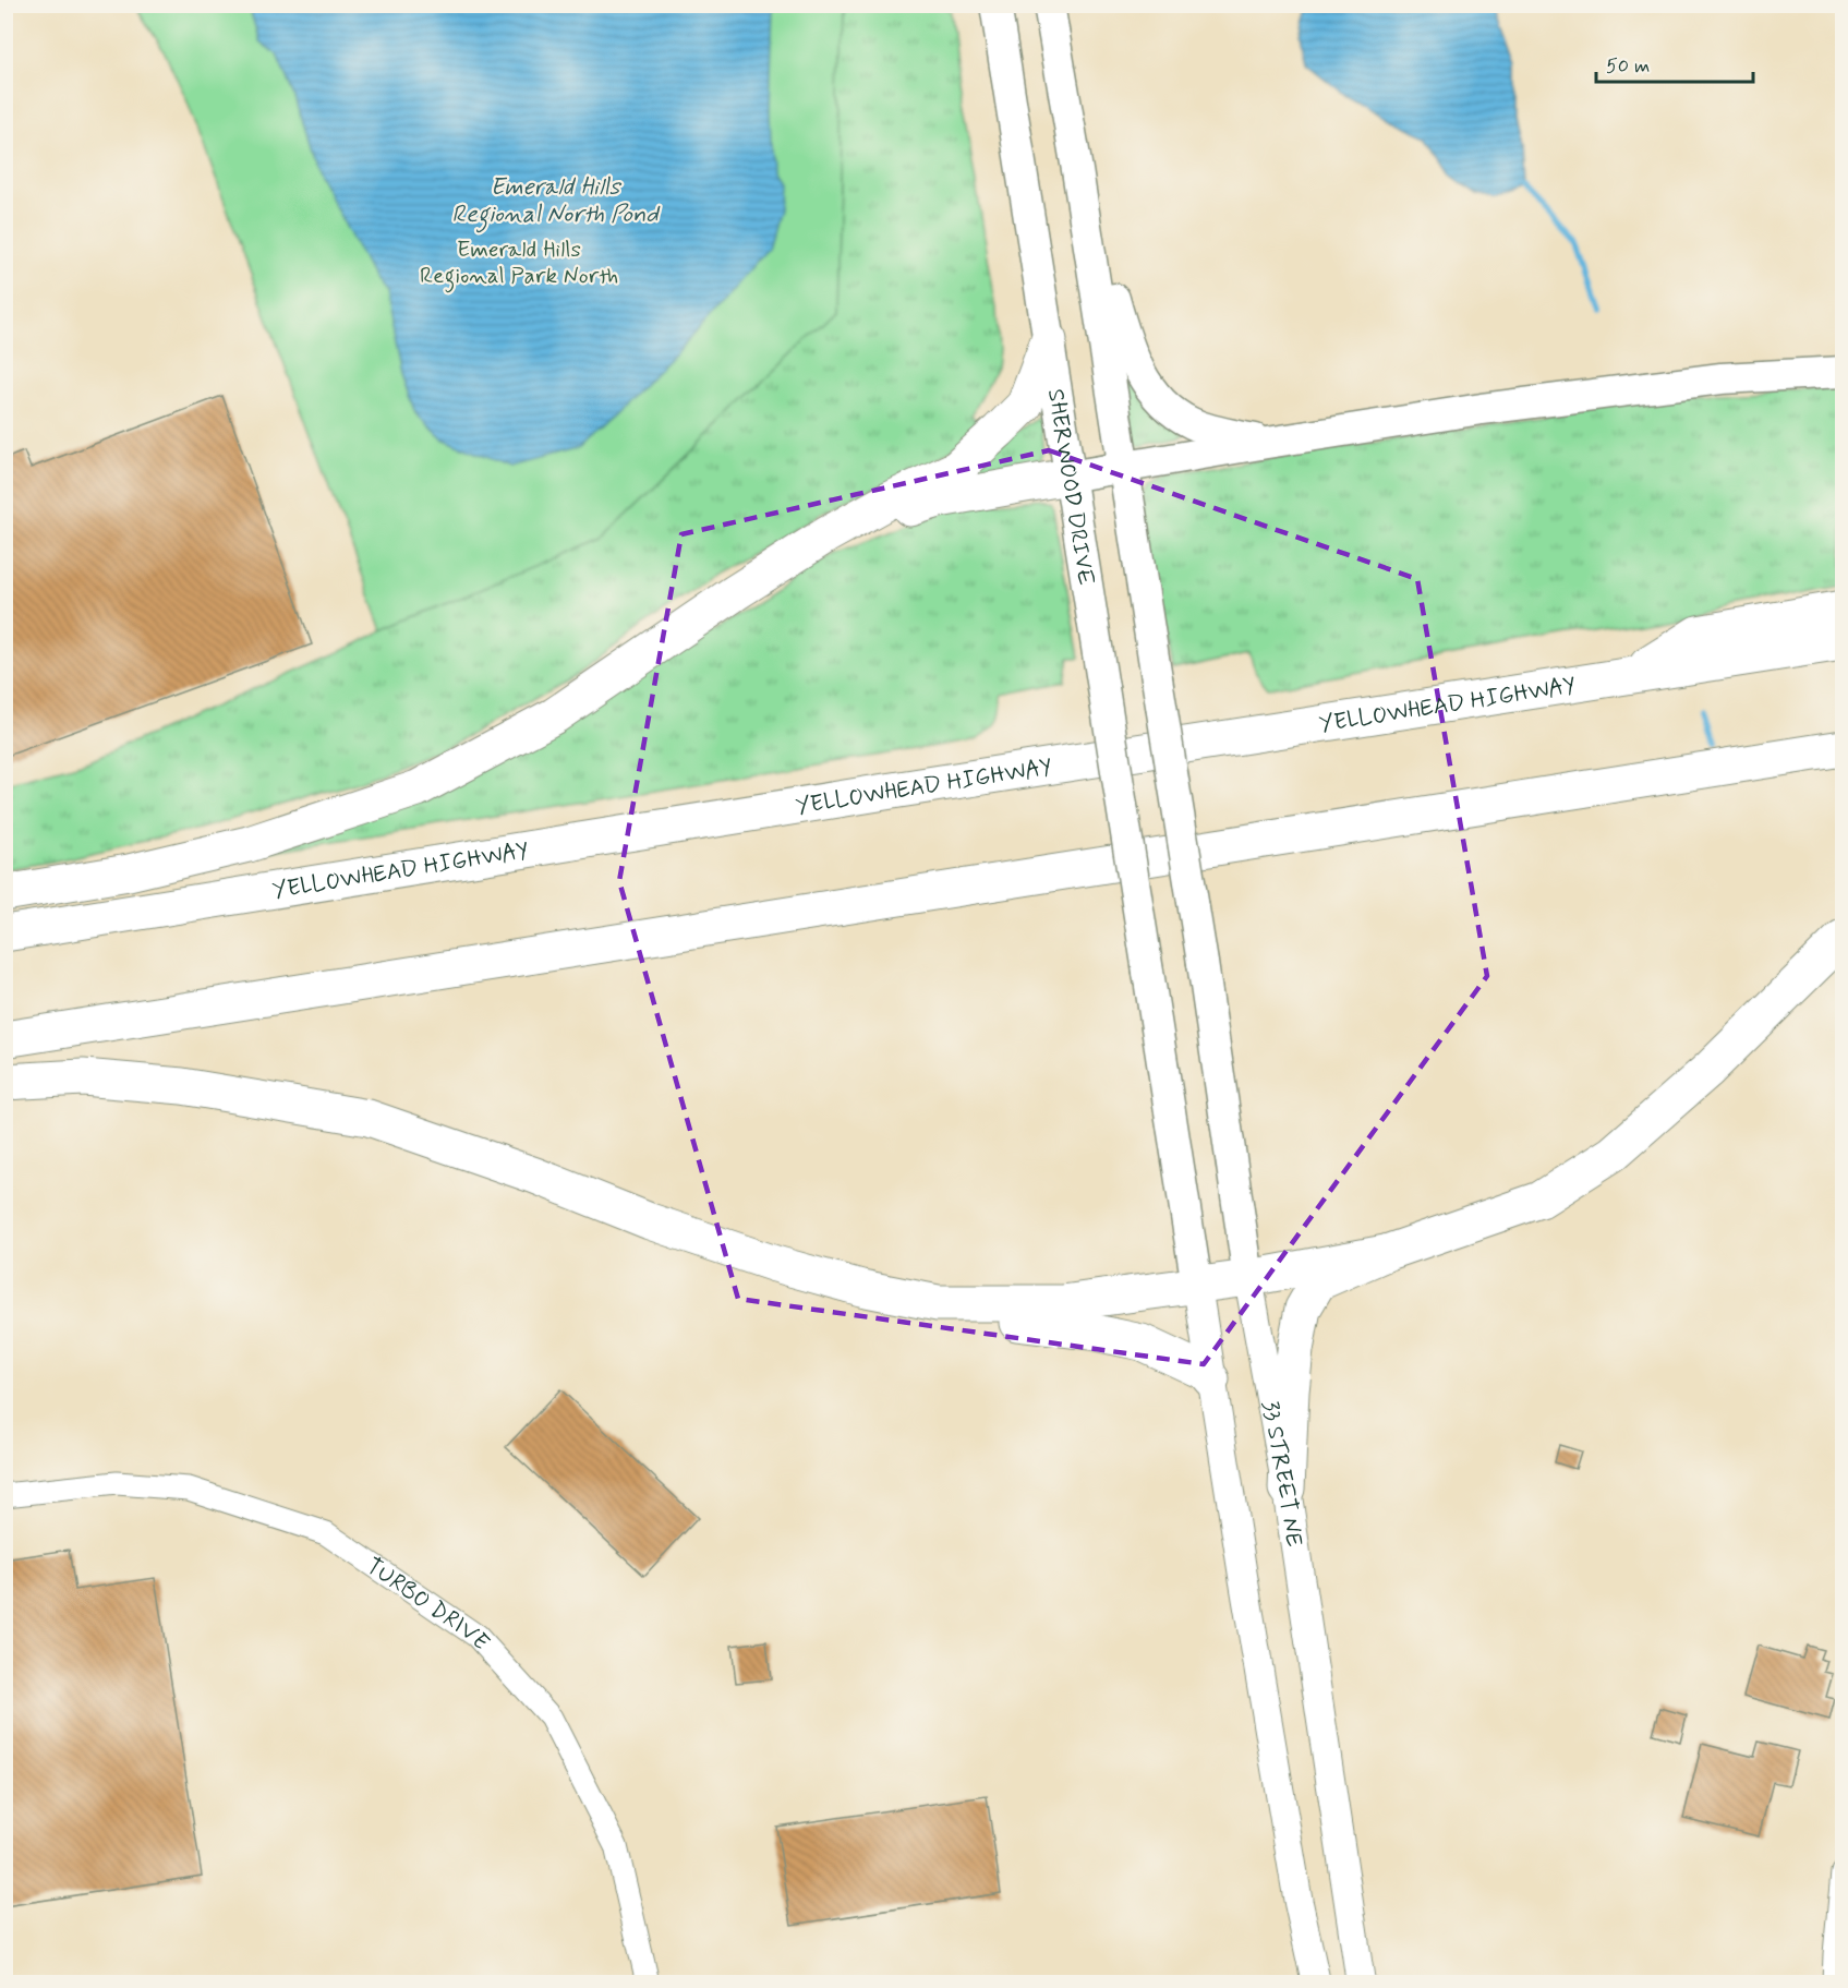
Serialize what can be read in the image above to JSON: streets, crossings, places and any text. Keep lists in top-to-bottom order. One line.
{"streets":{"highway":["YELLOWHEAD HIGHWAY"],"main road":["SHERWOOD DRIVE","33 STREET NE"],"street":["TURBO DRIVE"]},"water":["Emerald Hills Regional North Pond"],"parks":["Emerald Hills Regional Park North"],"scale_bar":"50 m"}
